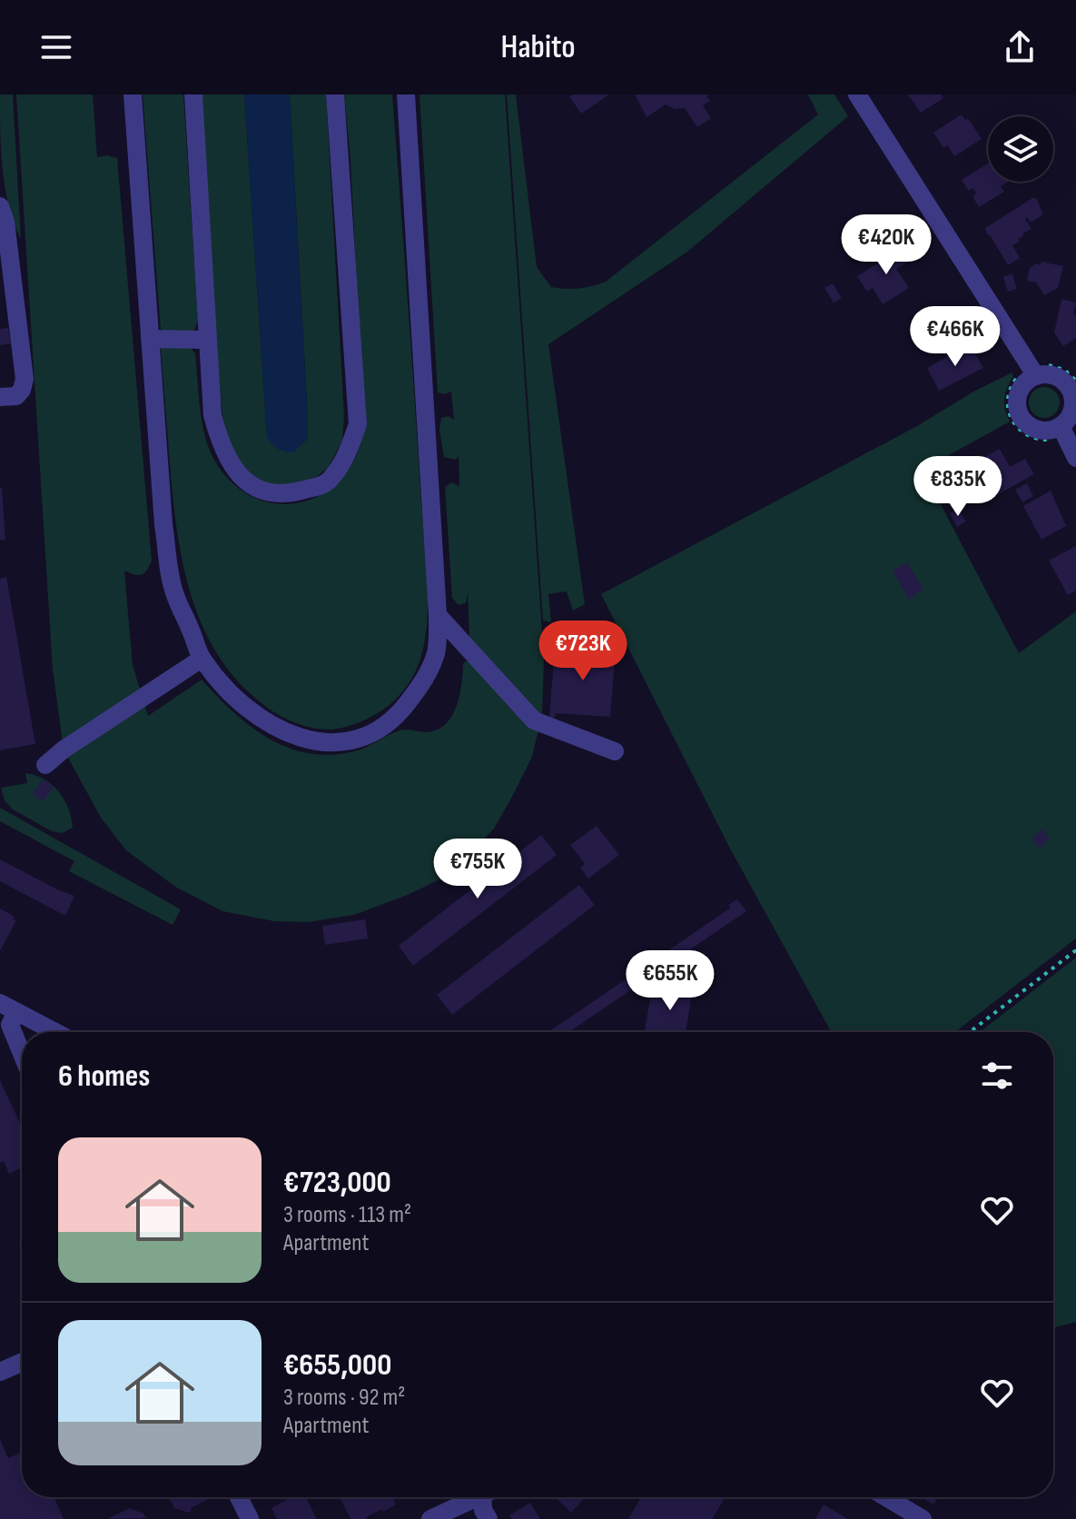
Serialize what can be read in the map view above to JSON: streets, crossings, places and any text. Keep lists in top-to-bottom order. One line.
{"page":{"header":"Habito","price":["€420K","€466K","€835K","€723K","€755K","€655K"],"heading":"6 homes","list":[{"name":"€723,000","note":"3 rooms · 113 m² · Apartment"},{"name":"€655,000","note":"3 rooms · 92 m² · Apartment"}]}}
